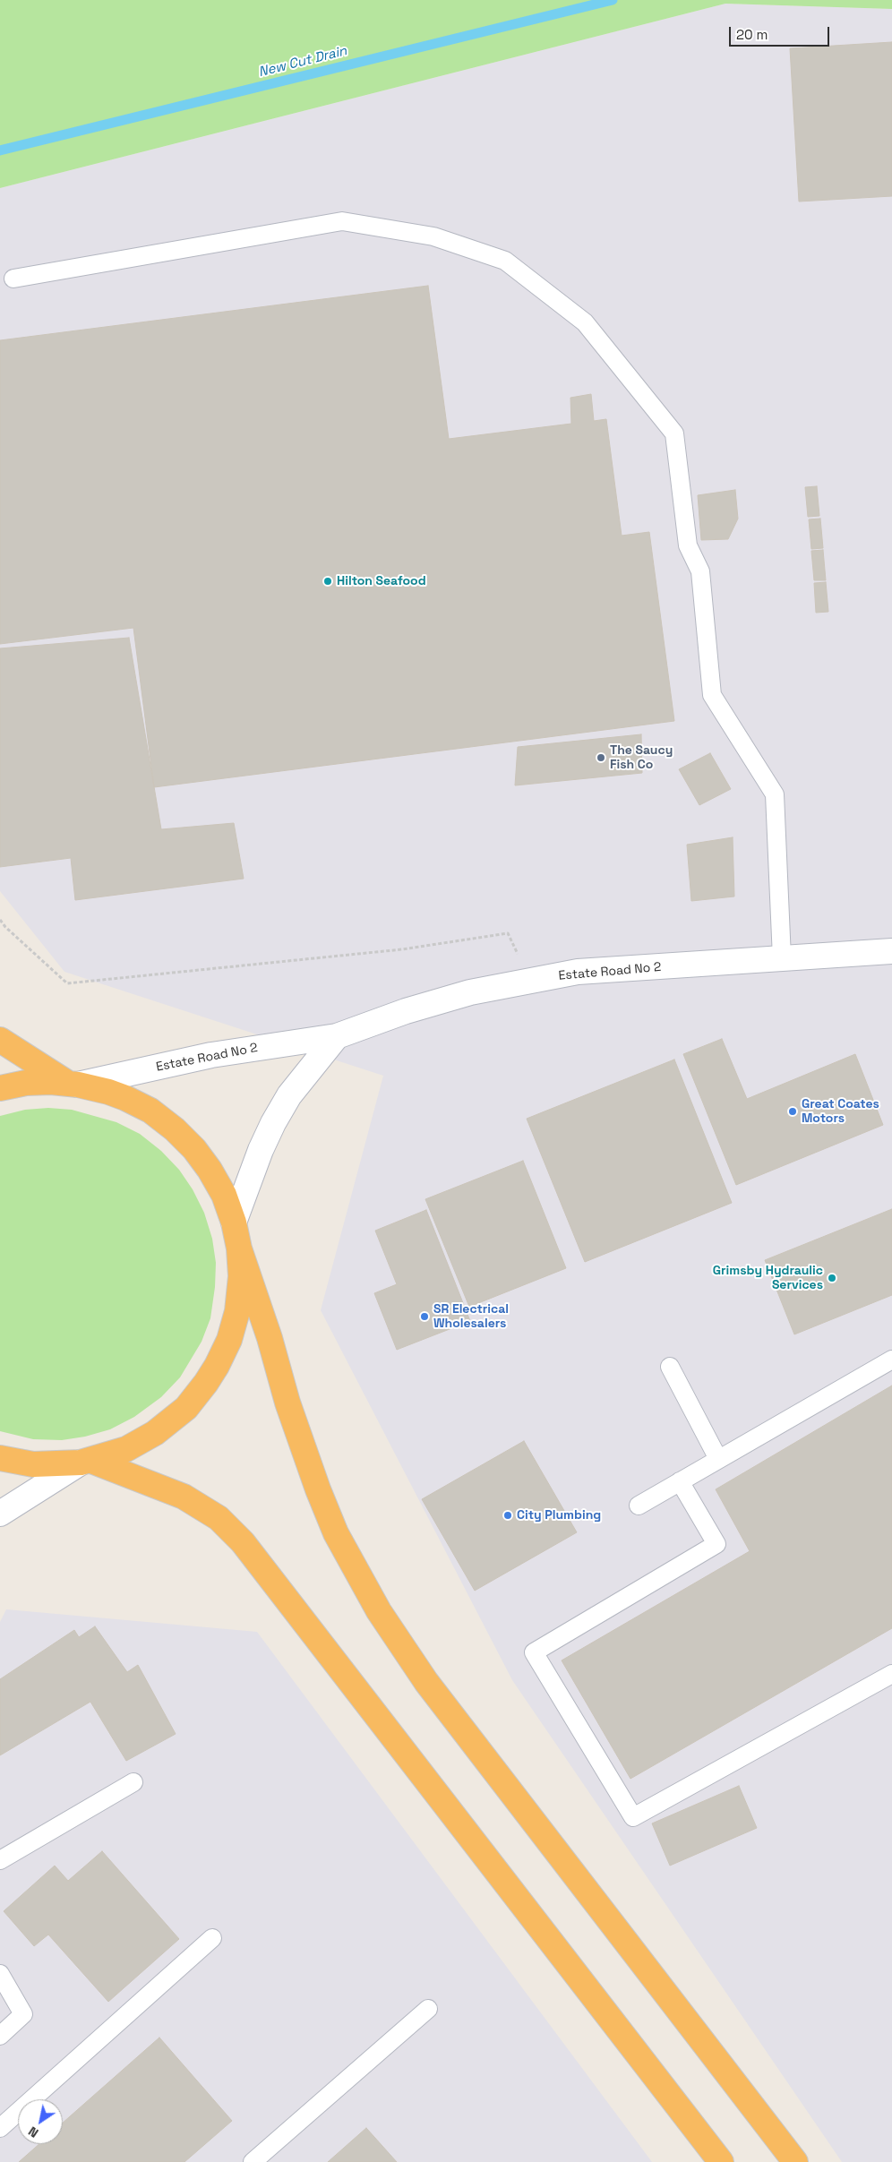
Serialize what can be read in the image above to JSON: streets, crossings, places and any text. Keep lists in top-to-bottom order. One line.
{"streets":{"street":["Estate Road No 2"]},"water":["New Cut Drain"],"places":["Hilton Seafood","The Saucy Fish Co","Great Coates Motors","Grimsby Hydraulic Services","SR Electrical Wholesalers","City Plumbing"],"scale_bar":"20 m","north":"bottom left"}
